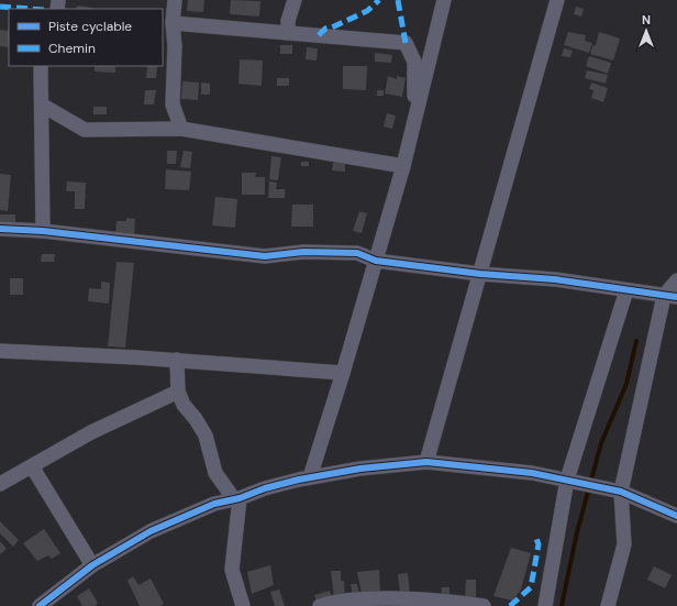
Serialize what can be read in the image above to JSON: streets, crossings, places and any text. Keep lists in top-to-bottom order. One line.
{"legend":["Piste cyclable","Chemin"],"north":"top"}
